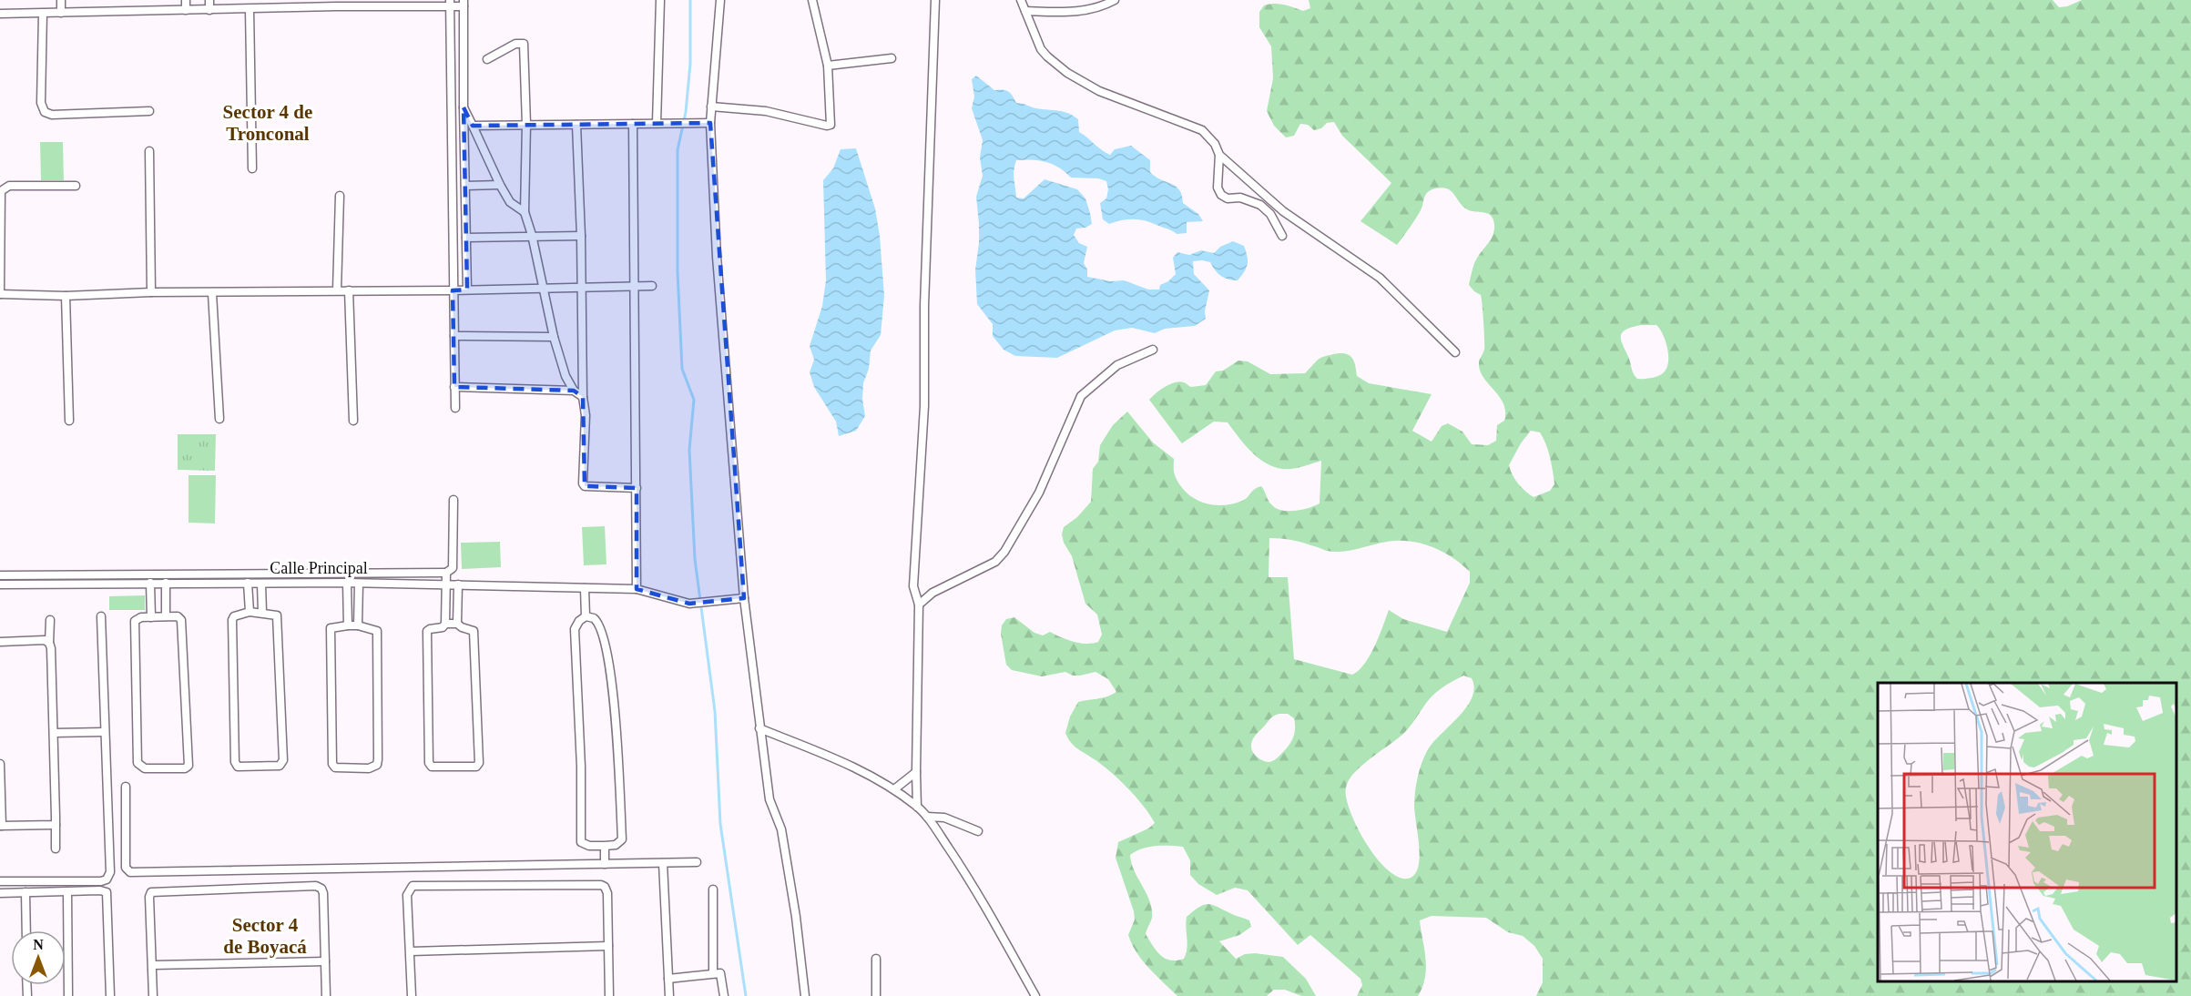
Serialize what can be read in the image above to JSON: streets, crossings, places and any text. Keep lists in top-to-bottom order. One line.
{"streets":{"street":["Calle Principal"]},"districts":["Sector 4 de Tronconal","Sector 4 de Boyacá"],"north":"top"}
